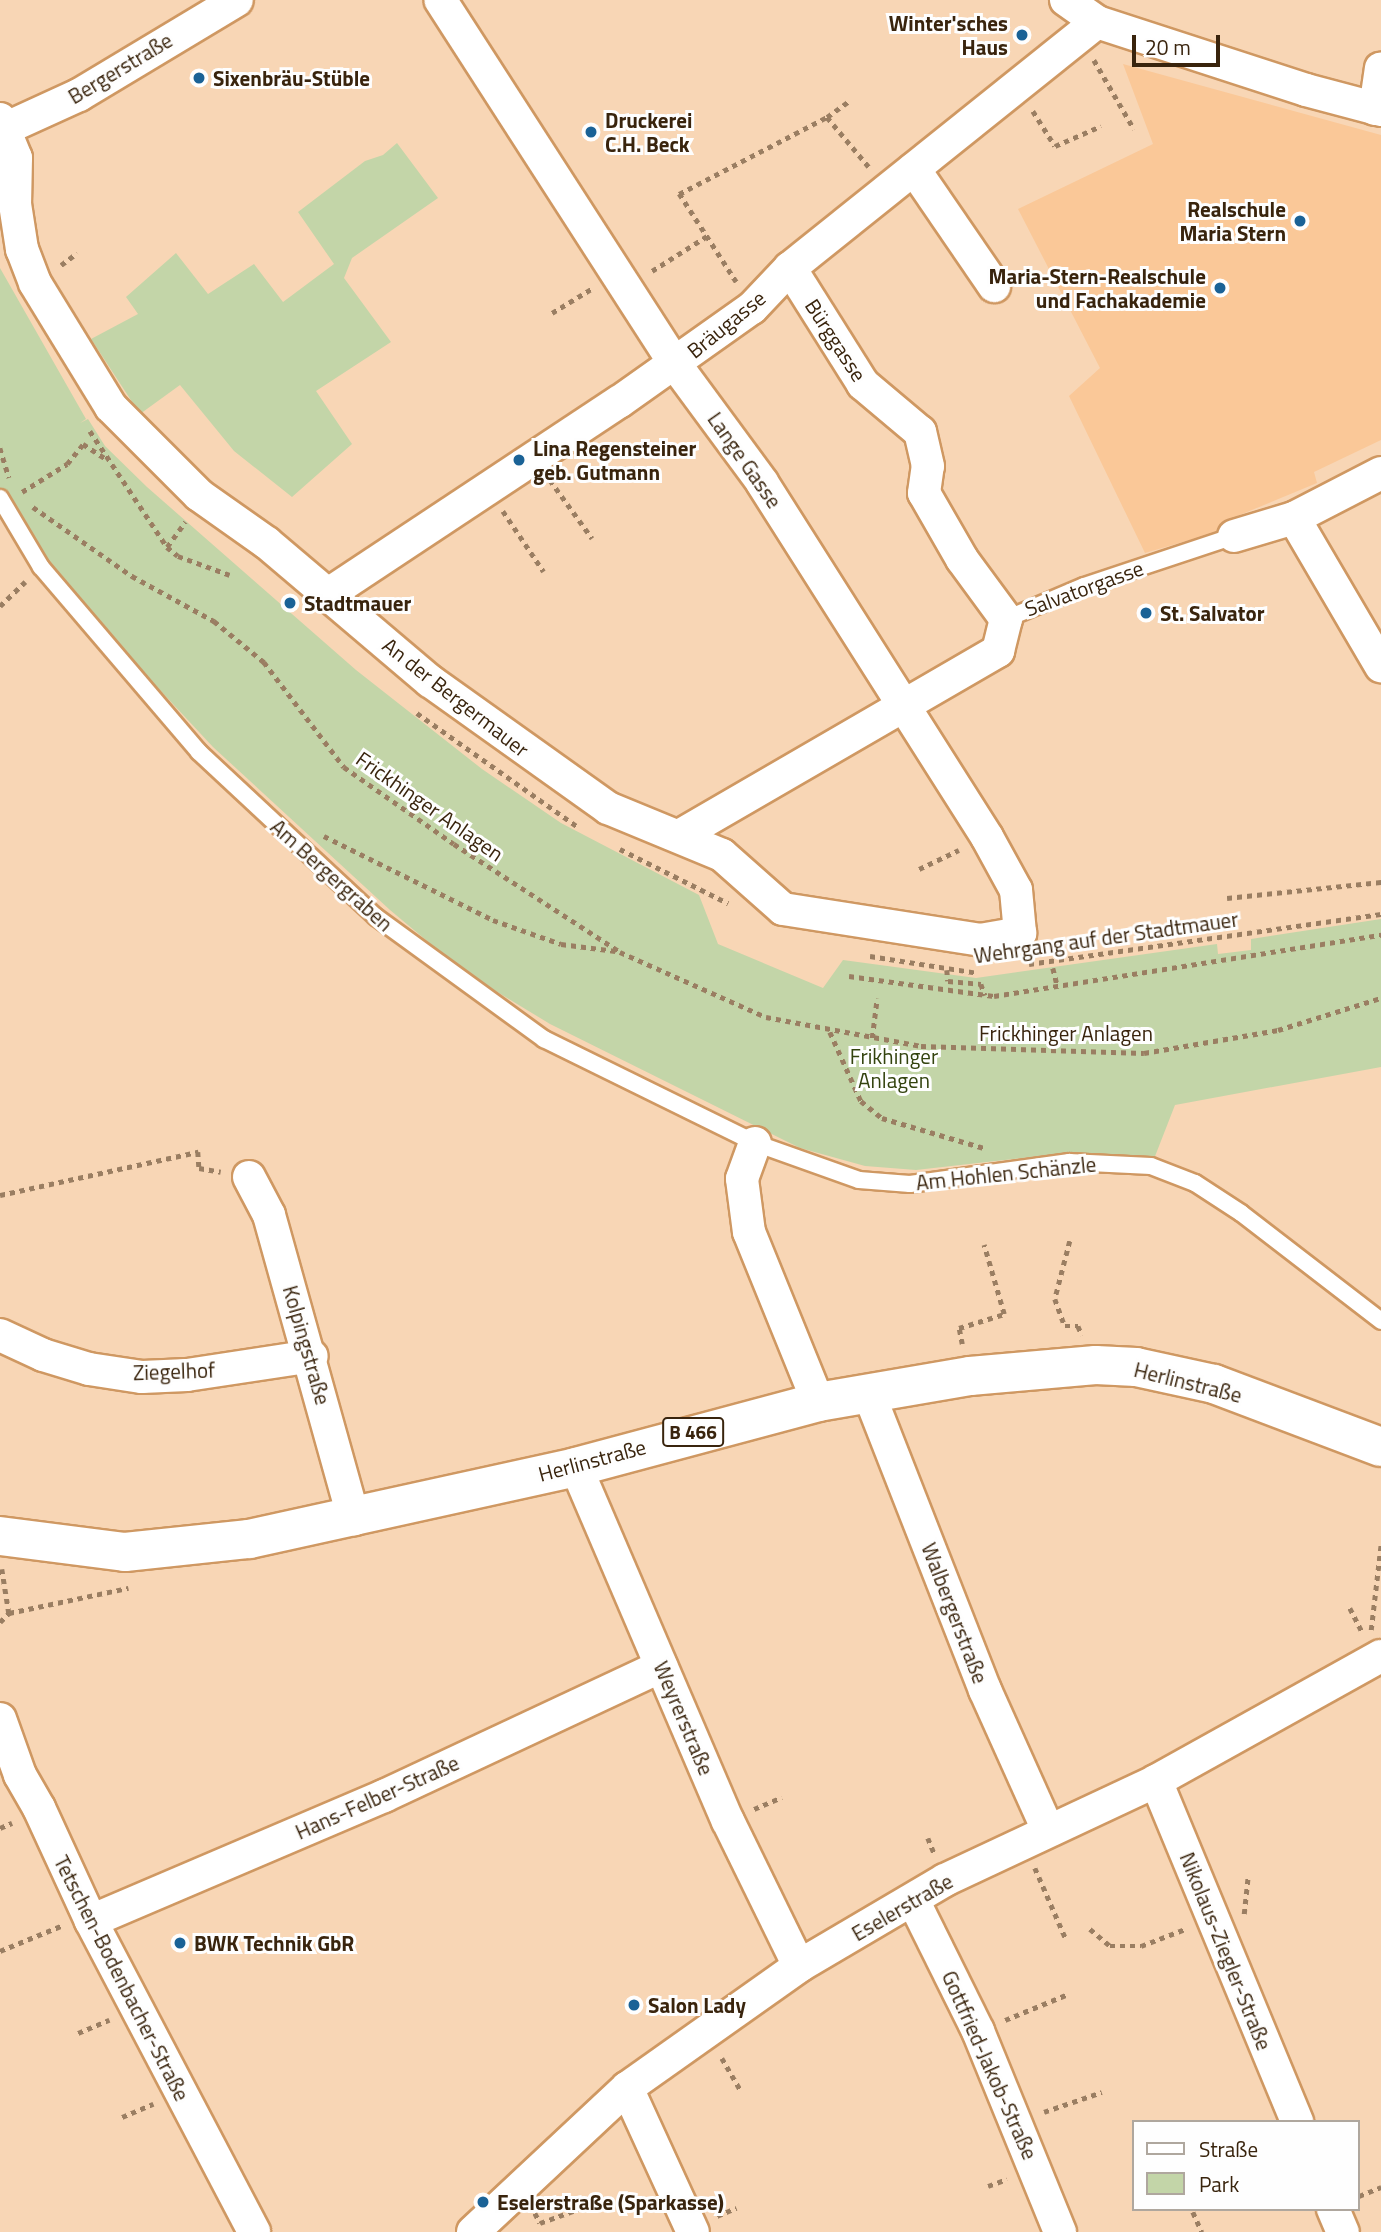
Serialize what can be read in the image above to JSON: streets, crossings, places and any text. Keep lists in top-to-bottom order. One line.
{"streets":{"main road":["Herlinstraße","B 466"],"street":["Bergerstraße","Bräugasse","Bürggasse","Lange Gasse","Salvatorgasse","An der Bergermauer","Kolpingstraße","Ziegelhof","Walbergerstraße","Weyrerstraße","Hans-Felber-Straße","Eselerstraße","Nikolaus-Ziegler-Straße","Tetschen-Bodenbacher-Straße","Gottfried-Jakob-Straße"],"lane":["Am Bergergraben","Am Hohlen Schänzle"],"path":["Frickhinger Anlagen","Wehrgang auf der Stadtmauer"]},"crossings":[["Bergerstraße","An der Bergermauer"],["Bräugasse","Bürggasse"],["Bräugasse","Lange Gasse"],["Bräugasse","An der Bergermauer"],["Bürggasse","Salvatorgasse"],["Lange Gasse","Salvatorgasse"],["Lange Gasse","An der Bergermauer"],["Salvatorgasse","An der Bergermauer"],["Frickhinger Anlagen","Am Bergergraben"],["Am Bergergraben","Am Hohlen Schänzle"],["Kolpingstraße","Ziegelhof"],["Kolpingstraße","Herlinstraße"],["Herlinstraße","Walbergerstraße"],["Herlinstraße","Weyrerstraße"],["Walbergerstraße","Eselerstraße"],["Weyrerstraße","Hans-Felber-Straße"],["Weyrerstraße","Eselerstraße"],["Hans-Felber-Straße","Tetschen-Bodenbacher-Straße"],["Eselerstraße","Nikolaus-Ziegler-Straße"],["Eselerstraße","Gottfried-Jakob-Straße"]],"parks":["Frikhinger Anlagen"],"places":["Winter'sches Haus","Sixenbräu-Stüble","Druckerei C.H. Beck","Realschule Maria Stern","Maria-Stern-Realschule und Fachakademie","Lina Regensteiner geb. Gutmann","Stadtmauer","St. Salvator","BWK Technik GbR","Salon Lady","Eselerstraße (Sparkasse)"],"legend":["Straße","Park"],"scale_bar":"20 m"}
